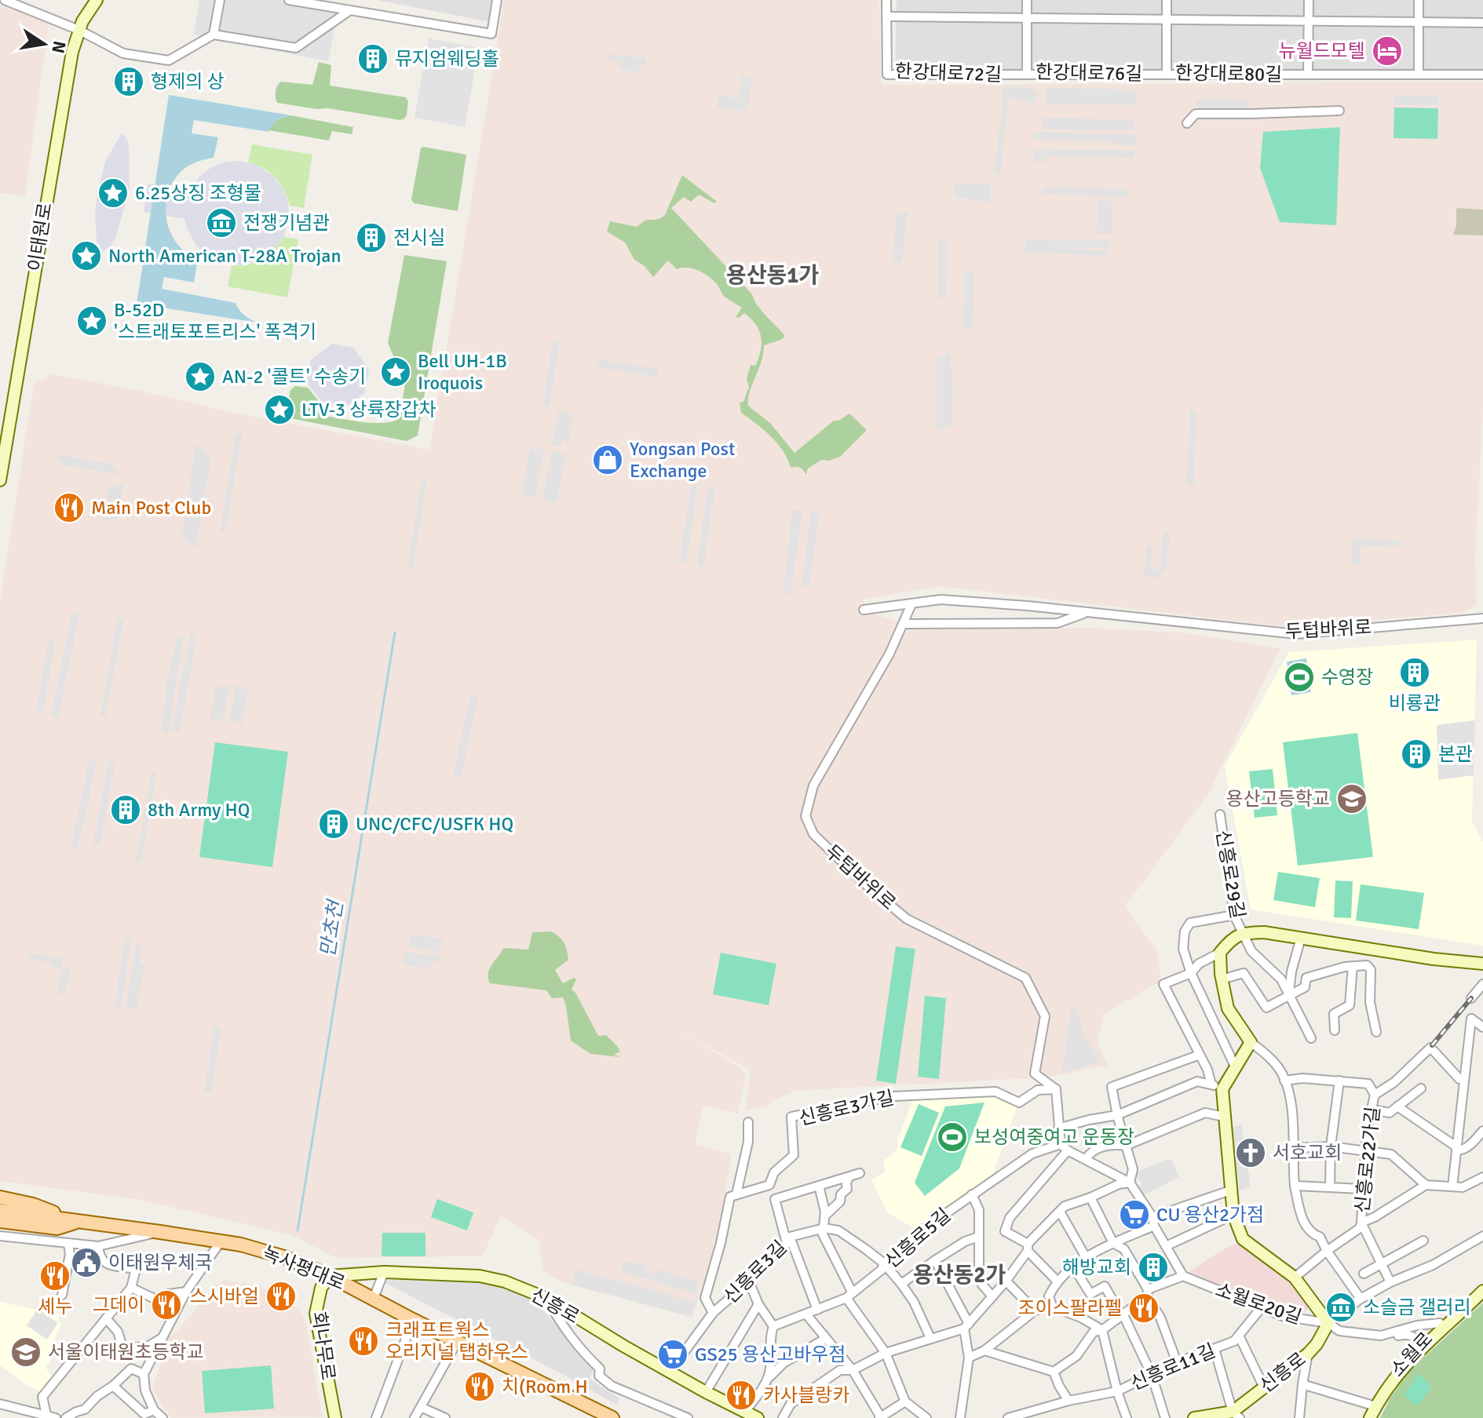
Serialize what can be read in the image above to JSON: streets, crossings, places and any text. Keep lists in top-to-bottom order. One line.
{"streets":{"main road":["녹사평대로"],"street":["한강대로72길","한강대로76길","한강대로80길","이태원로","두텁바위로","신흥로29길","신흥로3가길","신흥로22가길","신흥로5길","신흥로3길","소월로20길","신흥로","회나무로","소월로","신흥로11길"]},"crossings":[["한강대로72길","한강대로76길"],["한강대로76길","한강대로80길"],["두텁바위로","신흥로3가길"],["녹사평대로","신흥로"],["녹사평대로","회나무로"],["신흥로3길","신흥로"],["소월로20길","신흥로"],["소월로20길","소월로"],["소월로20길","신흥로11길"],["신흥로","회나무로"]],"districts":["용산동1가","용산동2가"],"water":["만초천"],"places":{"hotel":["뉴월드모텔"],"building":["뮤지엄웨딩홀","형제의 상","전시실","비룡관","본관","8th Army HQ","UNC/CFC/USFK HQ","해방교회"],"place":["6.25상징 조형물","North American T-28A Trojan","B-52D '스트래토포트리스' 폭격기","Bell UH-1B Iroquois","AN-2 '콜트' 수송기","LTV-3 상륙장갑차"],"museum":["전쟁기념관","소슬금 갤러리"],"shop":["Yongsan Post Exchange"],"restaurant":["Main Post Club","셰누","스시바얼","그데이","조이스팔라펠","크래프트웍스 오리지널 탭하우스","치(Room H","카사블랑카"],"sports":["수영장","보성여중여고 운동장"],"school or university":["용산고등학교","서울이태원초등학교"],"church":["서호교회"],"supermarket":["CU 용산2가점","GS25 용산고바우점"],"public building":["이태원우체국"]},"north":"right"}
